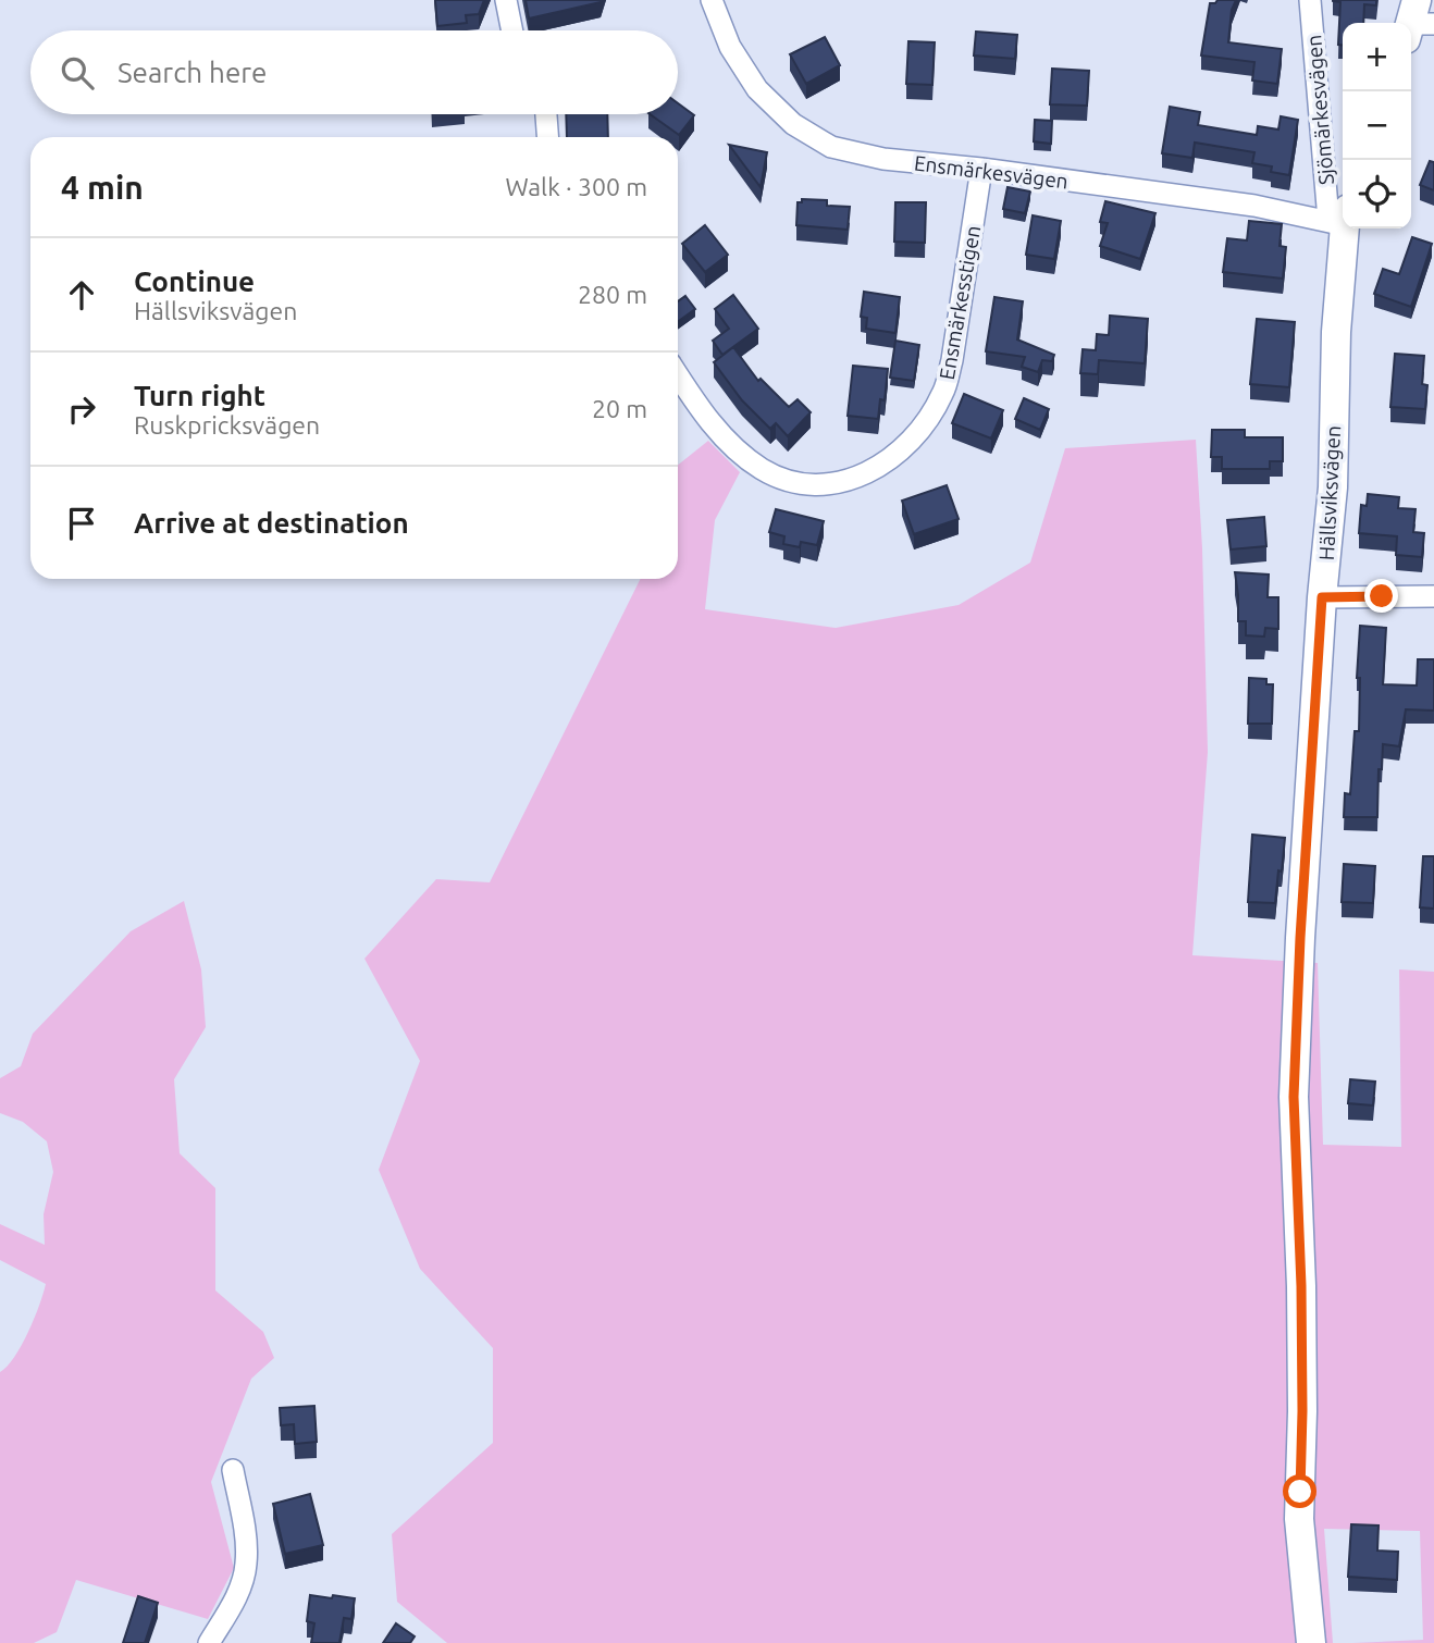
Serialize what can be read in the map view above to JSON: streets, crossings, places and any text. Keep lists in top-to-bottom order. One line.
{"streets":{"street":["Sjömärkesvägen","Ensmärkesvägen","Ensmärkesstigen","Hällsviksvägen"]},"crossings":[["Sjömärkesvägen","Ensmärkesvägen"],["Sjömärkesvägen","Hällsviksvägen"],["Ensmärkesvägen","Ensmärkesstigen"],["Ensmärkesvägen","Hällsviksvägen"]],"page":{"map_buttons":["+","−"],"search":"Search here","heading":["4 min","Walk · 300 m"],"list":[["Continue","Hällsviksvägen","280 m"],["Turn right","Ruskpricksvägen","20 m"],"Arrive at destination"]}}
